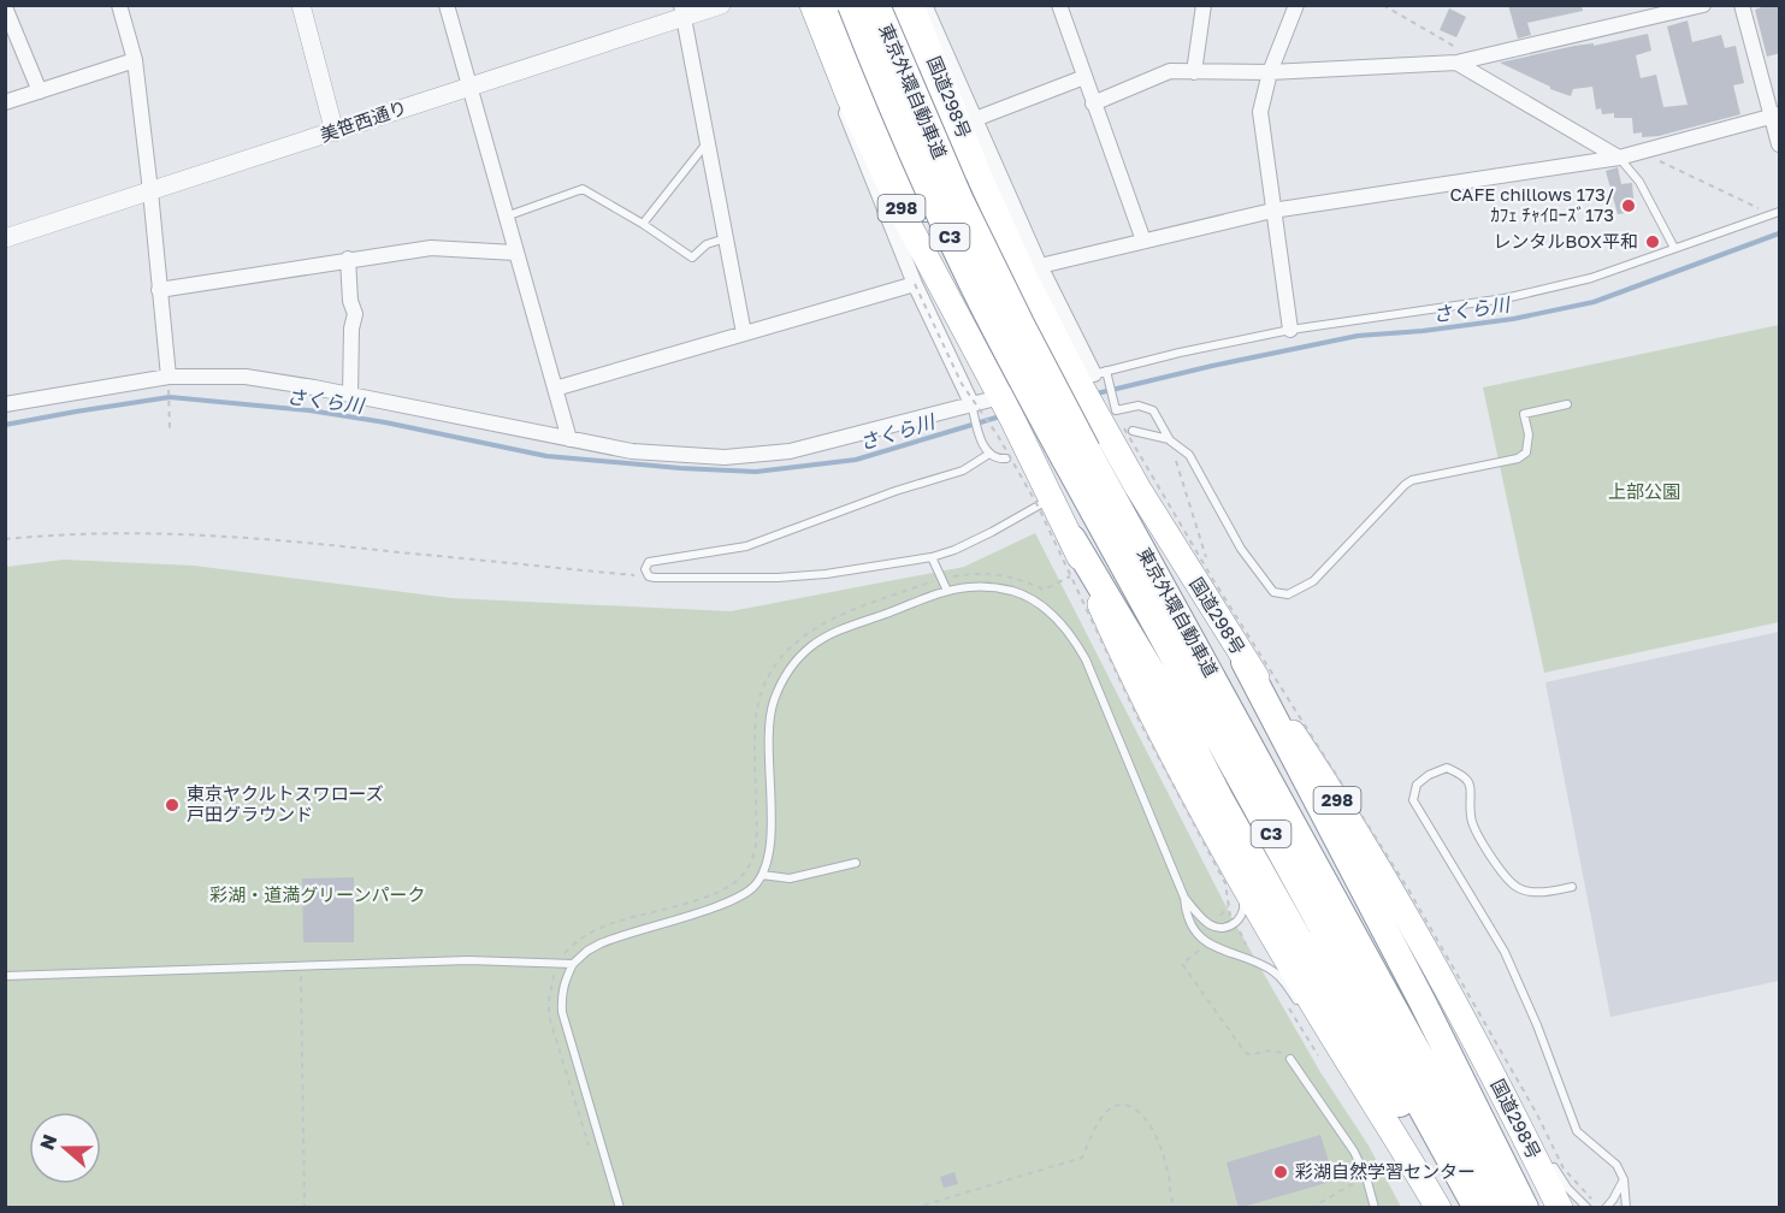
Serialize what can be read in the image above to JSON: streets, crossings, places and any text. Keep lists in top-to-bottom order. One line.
{"streets":{"highway":["東京外環自動車道","国道298号","298","C3"],"street":["美笹西通り"]},"water":["さくら川"],"parks":["上部公園","彩湖・道満グリーンパーク"],"places":["CAFE chillows 173/ ｶﾌｪ ﾁｬｲﾛｰｽﾞ173","レンタルBOX平和","東京ヤクルトスワローズ 戸田グラウンド","彩湖自然学習センター"],"north":"left"}
